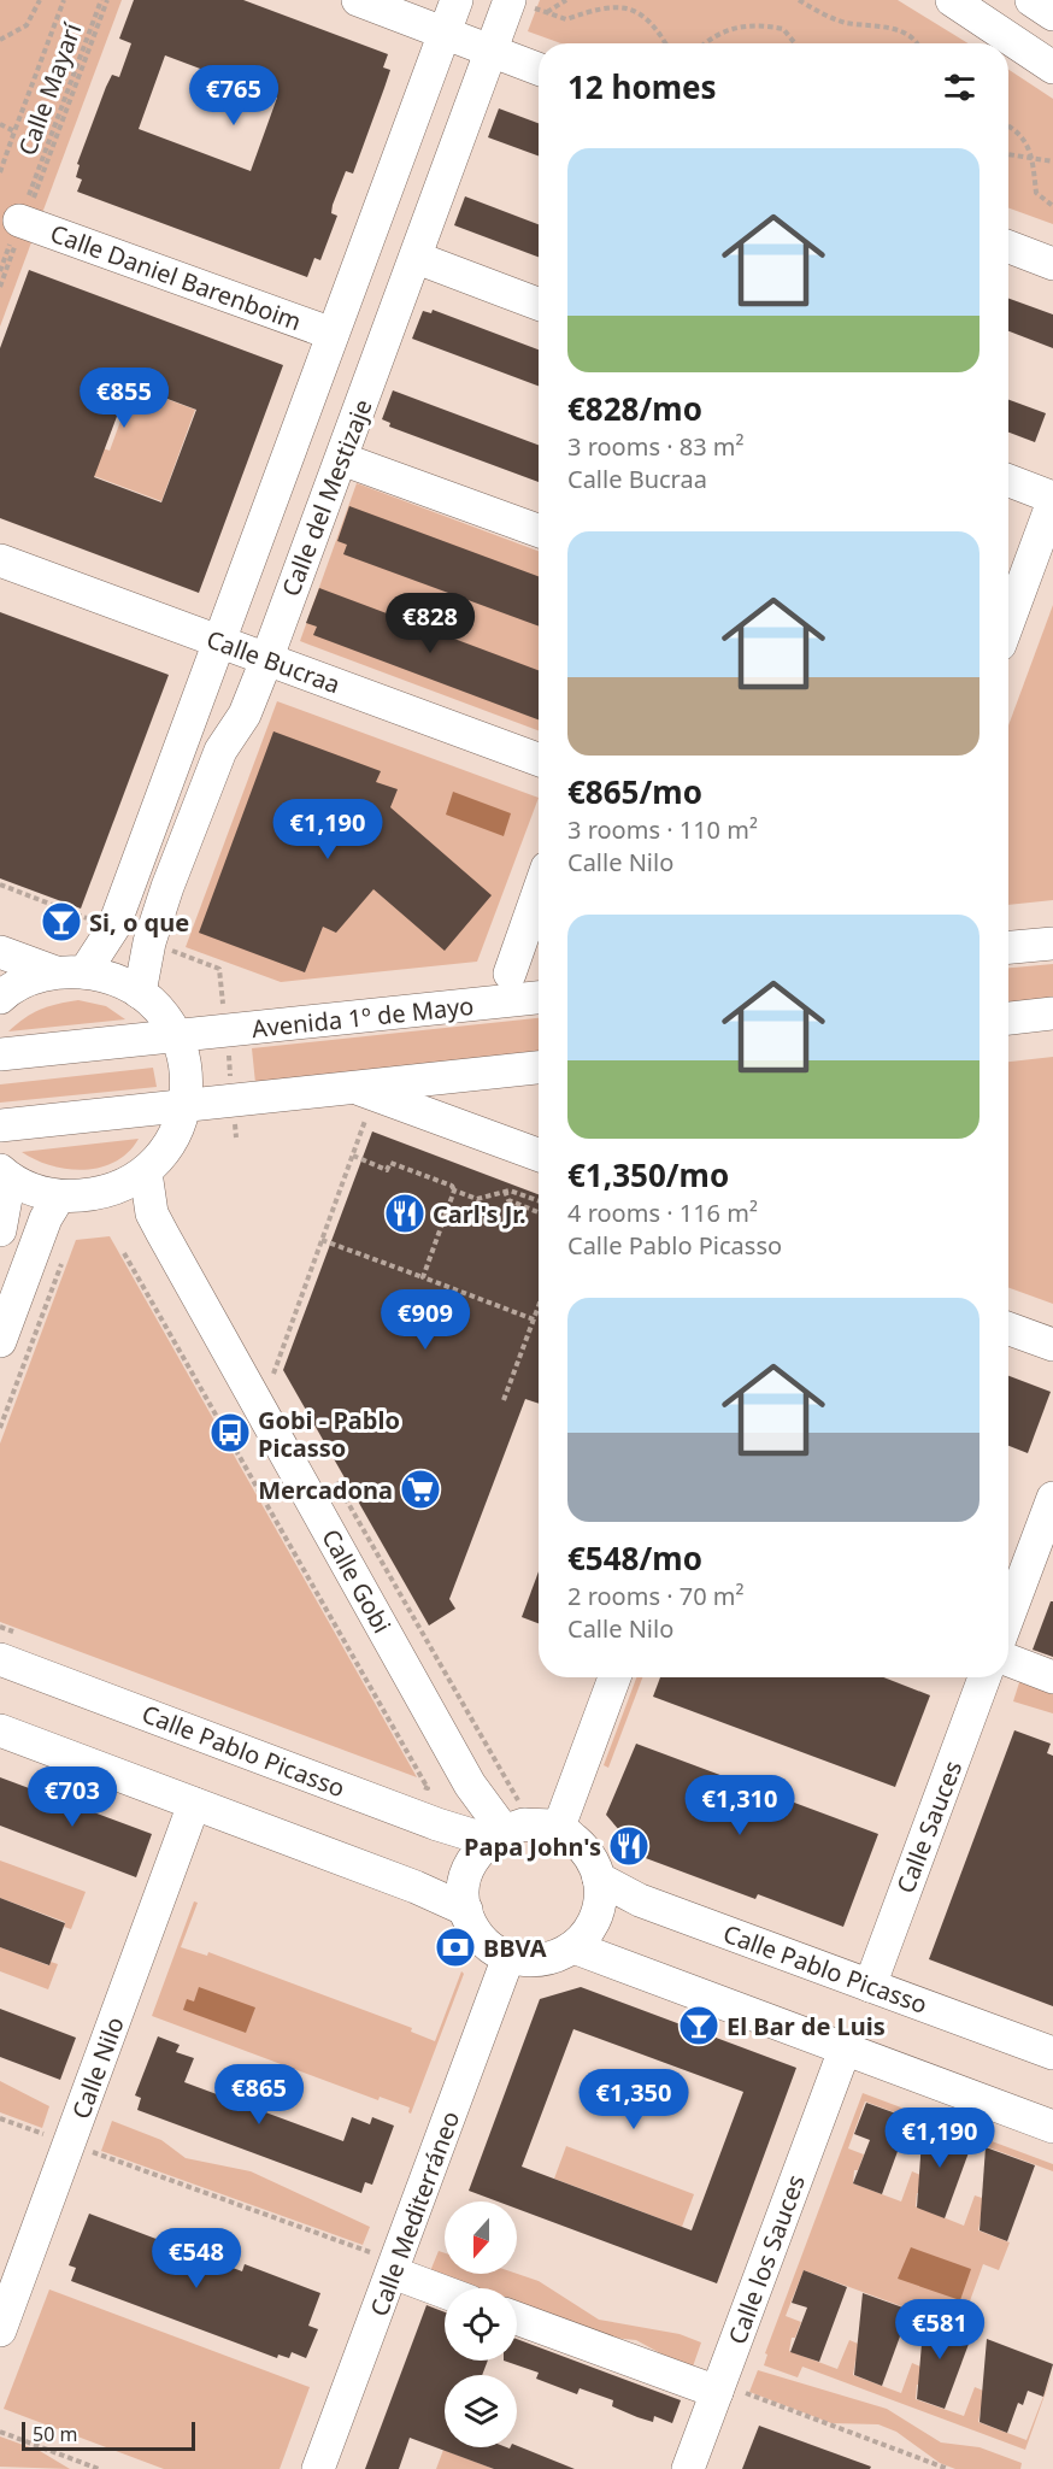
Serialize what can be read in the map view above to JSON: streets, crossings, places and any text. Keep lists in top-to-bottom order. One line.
{"streets":{"street":["Calle Daniel Barenboim","Calle del Mestizaje","Calle Bucraa","Avenida 1º de Mayo","Calle Gobi","Calle Pablo Picasso","Calle Sauces","Calle Nilo","Calle Mediterráneo","Calle los Sauces"],"path":["Calle Mayarí"]},"crossings":[["Calle Mayarí","Calle Daniel Barenboim"],["Calle Daniel Barenboim","Calle del Mestizaje"],["Calle del Mestizaje","Calle Bucraa"],["Calle Gobi","Calle Pablo Picasso"],["Calle Gobi","Calle Mediterráneo"],["Calle Pablo Picasso","Calle Sauces"],["Calle Pablo Picasso","Calle Mediterráneo"]],"places":{"bar":["Si, o que","El Bar de Luis"],"restaurant":["Carl's Jr.","Papa John's"],"bus stop":["Gobi - Pablo Picasso"],"supermarket":["Mercadona"],"bank":["BBVA"]},"scale_bar":"50 m","north":"bottom","page":{"heading":"12 homes","price":["€765","€855","€828","€1,190","€909","€703","€1,310","€865","€1,350","€1,190","€548","€581"],"list":[{"name":"€828/mo","note":"3 rooms · 83 m² · Calle Bucraa"},{"name":"€865/mo","note":"3 rooms · 110 m² · Calle Nilo"},{"name":"€1,350/mo","note":"4 rooms · 116 m² · Calle Pablo Picasso"},{"name":"€548/mo","note":"2 rooms · 70 m² · Calle Nilo"}],"scale":"50 m"}}
